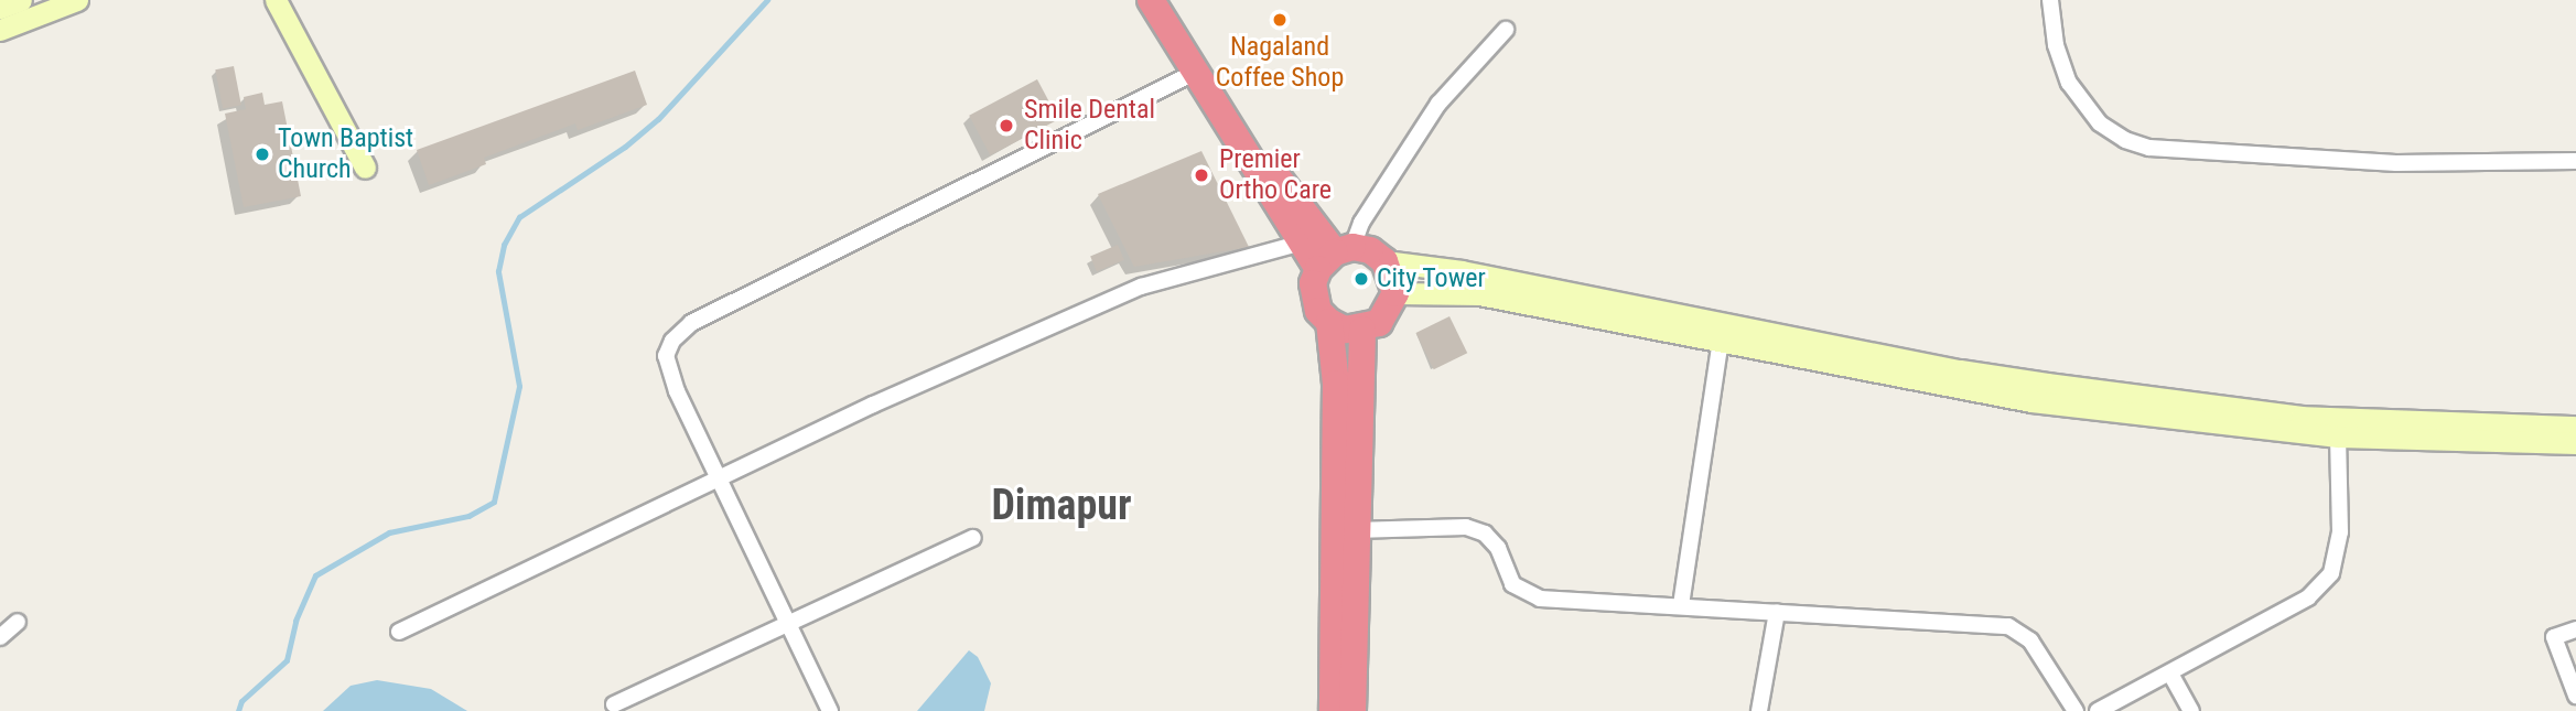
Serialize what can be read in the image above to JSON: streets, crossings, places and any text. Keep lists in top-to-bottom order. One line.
{"districts":["Dimapur"],"places":["Nagaland Coffee Shop","Smile Dental Clinic","Town Baptist Church","Premier Ortho Care","City Tower"]}
